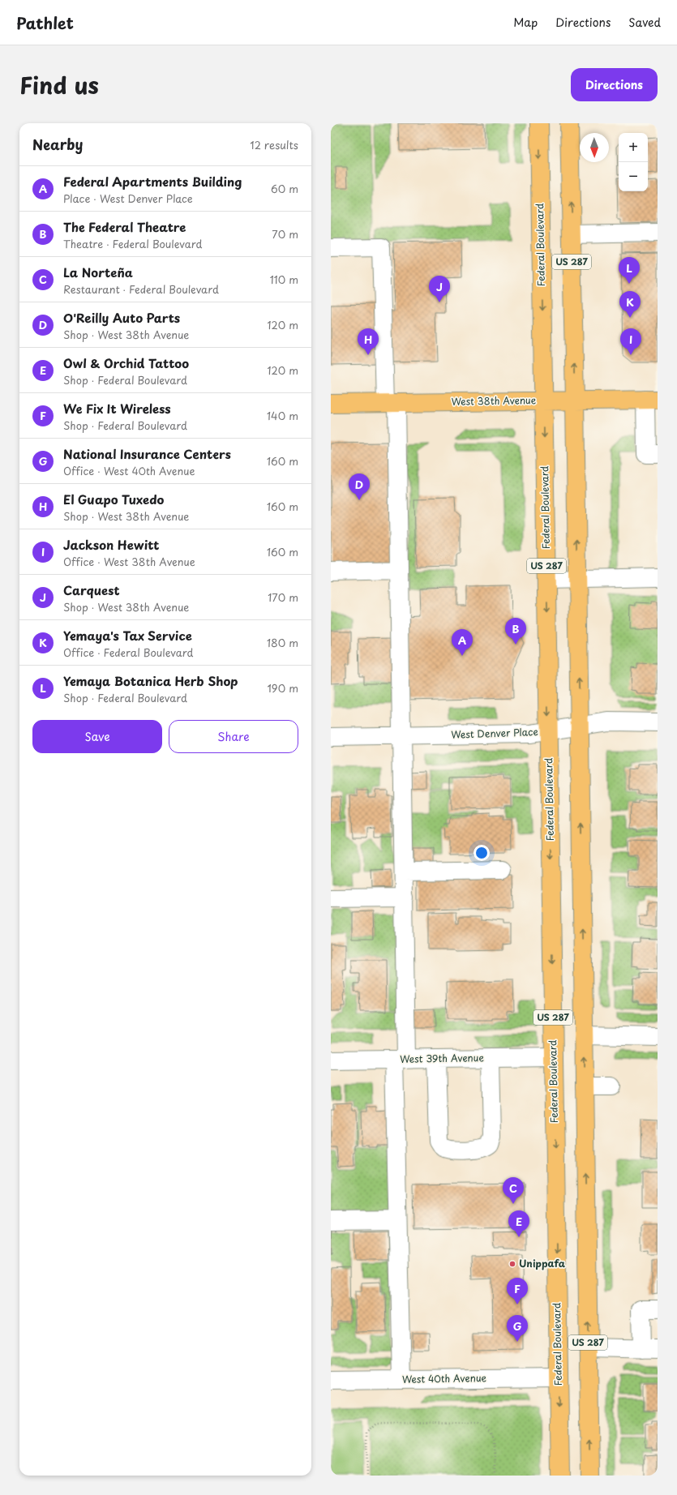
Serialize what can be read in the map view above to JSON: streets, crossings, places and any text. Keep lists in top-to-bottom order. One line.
{"streets":{"main road":["Federal Boulevard","US 287","West 38th Avenue"],"street":["West Denver Place","West 39th Avenue","West 40th Avenue"]},"crossings":[["Federal Boulevard","West 38th Avenue"],["Federal Boulevard","West Denver Place"],["Federal Boulevard","West 39th Avenue"],["Federal Boulevard","West 40th Avenue"],["US 287","West 38th Avenue"],["US 287","West Denver Place"]],"places":["Unippafa"],"north":"bottom","page":{"header":"Pathlet","nav":["Map","Directions","Saved"],"title":"Find us","buttons":["Directions",["Save","Share"]],"heading":["Nearby","12 results"],"map_buttons":["+","−"],"list":[{"mark":"A","name":"Federal Apartments Building","note":"Place · West Denver Place","value":"60 m"},{"mark":"B","name":"The Federal Theatre","note":"Theatre · Federal Boulevard","value":"70 m"},{"mark":"C","name":"La Norteña","note":"Restaurant · Federal Boulevard","value":"110 m"},{"mark":"D","name":"O'Reilly Auto Parts","note":"Shop · West 38th Avenue","value":"120 m"},{"mark":"E","name":"Owl & Orchid Tattoo","note":"Shop · Federal Boulevard","value":"120 m"},{"mark":"F","name":"We Fix It Wireless","note":"Shop · Federal Boulevard","value":"140 m"},{"mark":"G","name":"National Insurance Centers","note":"Office · West 40th Avenue","value":"160 m"},{"mark":"H","name":"El Guapo Tuxedo","note":"Shop · West 38th Avenue","value":"160 m"},{"mark":"I","name":"Jackson Hewitt","note":"Office · West 38th Avenue","value":"160 m"},{"mark":"J","name":"Carquest","note":"Shop · West 38th Avenue","value":"170 m"},{"mark":"K","name":"Yemaya's Tax Service","note":"Office · Federal Boulevard","value":"180 m"},{"mark":"L","name":"Yemaya Botanica Herb Shop","note":"Shop · Federal Boulevard","value":"190 m"}],"pins":["L","J","K","H","I","D","B","A","C","E","F","G"]}}
